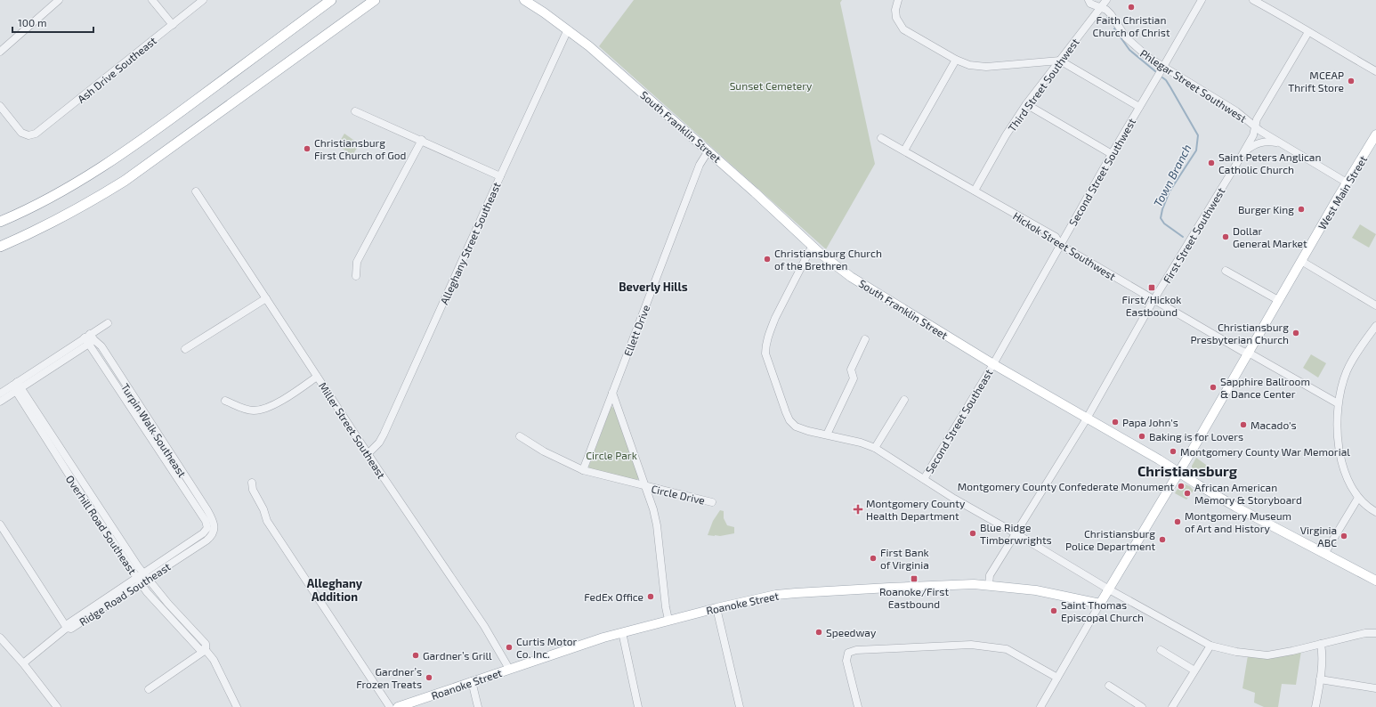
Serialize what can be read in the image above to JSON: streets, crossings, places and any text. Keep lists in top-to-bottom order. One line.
{"streets":{"main road":["South Franklin Street","West Main Street","Roanoke Street"],"street":["Ash Drive Southeast","Third Street Southwest","Phlegar Street Southwest","Second Street Southwest","First Street Southwest","Alleghany Street Southeast","Hickok Street Southwest","Ellett Drive","Second Street Southeast","Turpin Walk Southeast","Miller Street Southeast","Circle Drive","Overhill Road Southeast","Ridge Road Southeast"]},"crossings":[["Third Street Southwest","Phlegar Street Southwest"],["Third Street Southwest","Hickok Street Southwest"],["Phlegar Street Southwest","Second Street Southwest"],["Phlegar Street Southwest","West Main Street"],["Phlegar Street Southwest","First Street Southwest"],["South Franklin Street","Second Street Southwest"],["South Franklin Street","West Main Street"],["South Franklin Street","First Street Southwest"],["South Franklin Street","Alleghany Street Southeast"],["South Franklin Street","Ellett Drive"],["South Franklin Street","Second Street Southeast"],["Second Street Southwest","Hickok Street Southwest"],["Second Street Southwest","Second Street Southeast"],["West Main Street","Hickok Street Southwest"],["West Main Street","Roanoke Street"],["First Street Southwest","Hickok Street Southwest"],["First Street Southwest","Roanoke Street"],["Alleghany Street Southeast","Miller Street Southeast"],["Ellett Drive","Circle Drive"],["Turpin Walk Southeast","Ridge Road Southeast"],["Miller Street Southeast","Roanoke Street"],["Overhill Road Southeast","Ridge Road Southeast"]],"districts":["Beverly Hills","Christiansburg","Alleghany Addition"],"water":["Town Branch"],"parks":["Sunset Cemetery","Circle Park"],"places":{"other":["Faith Christian Church of Christ","MCEAP Thrift Store","Christiansburg First Church of God","Saint Peters Anglican Catholic Church","Burger King","Dollar General Market","Christiansburg Church of the Brethren","Christiansburg Presbyterian Church","Sapphire Ballroom & Dance Center","Papa John's","Macado's","Baking is for Lovers","Montgomery County War Memorial","Montgomery County Confederate Monument","African American Memory & Storyboard","Montgomery Museum of Art and History","Blue Ridge Timberwrights","Virginia ABC","Christiansburg Police Department","First Bank of Virginia","FedEx Office","Saint Thomas Episcopal Church","Speedway","Curtis Motor Co. Inc.","Gardner’s Grill","Gardner’s Frozen Treats"],"transit":["First/Hickok Eastbound","Roanoke/First Eastbound"],"health":["Montgomery County Health Department"]},"scale_bar":"100 m"}
